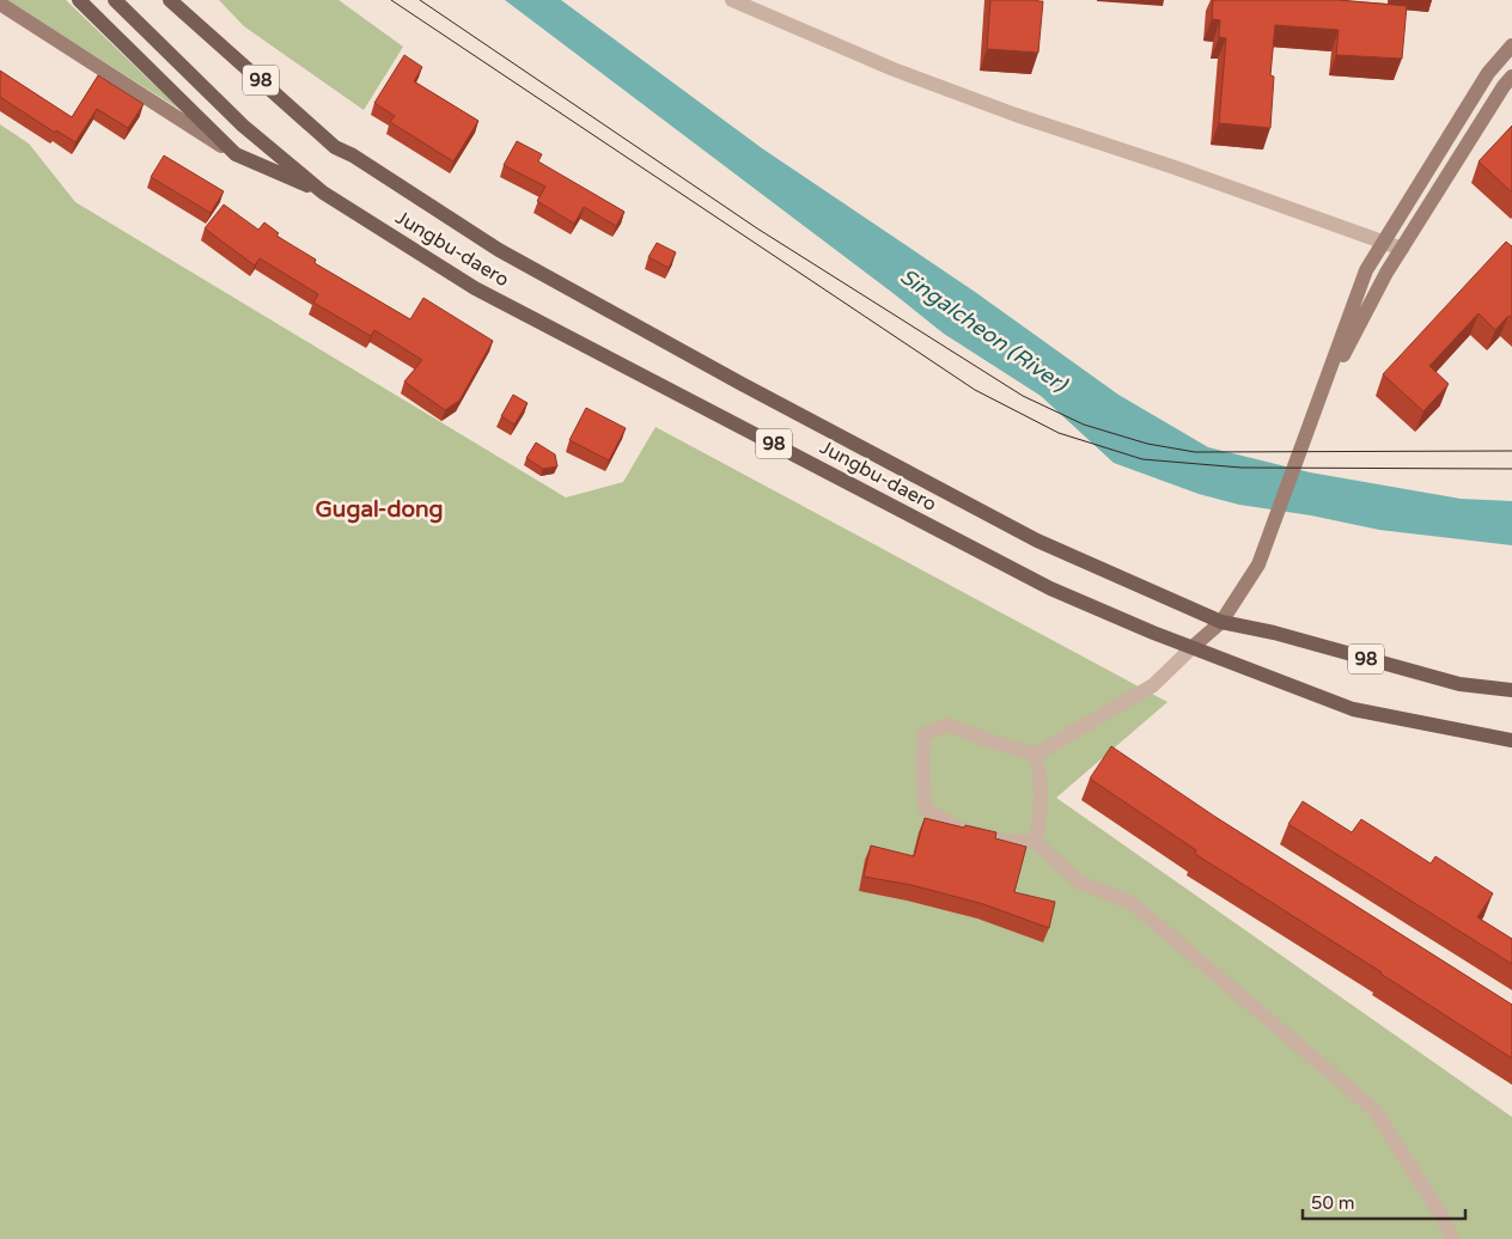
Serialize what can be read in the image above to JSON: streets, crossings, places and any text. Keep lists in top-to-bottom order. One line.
{"streets":{"main road":["98","Jungbu-daero"]},"districts":["Gugal-dong"],"water":["Singalcheon (River)"],"scale_bar":"50 m"}
